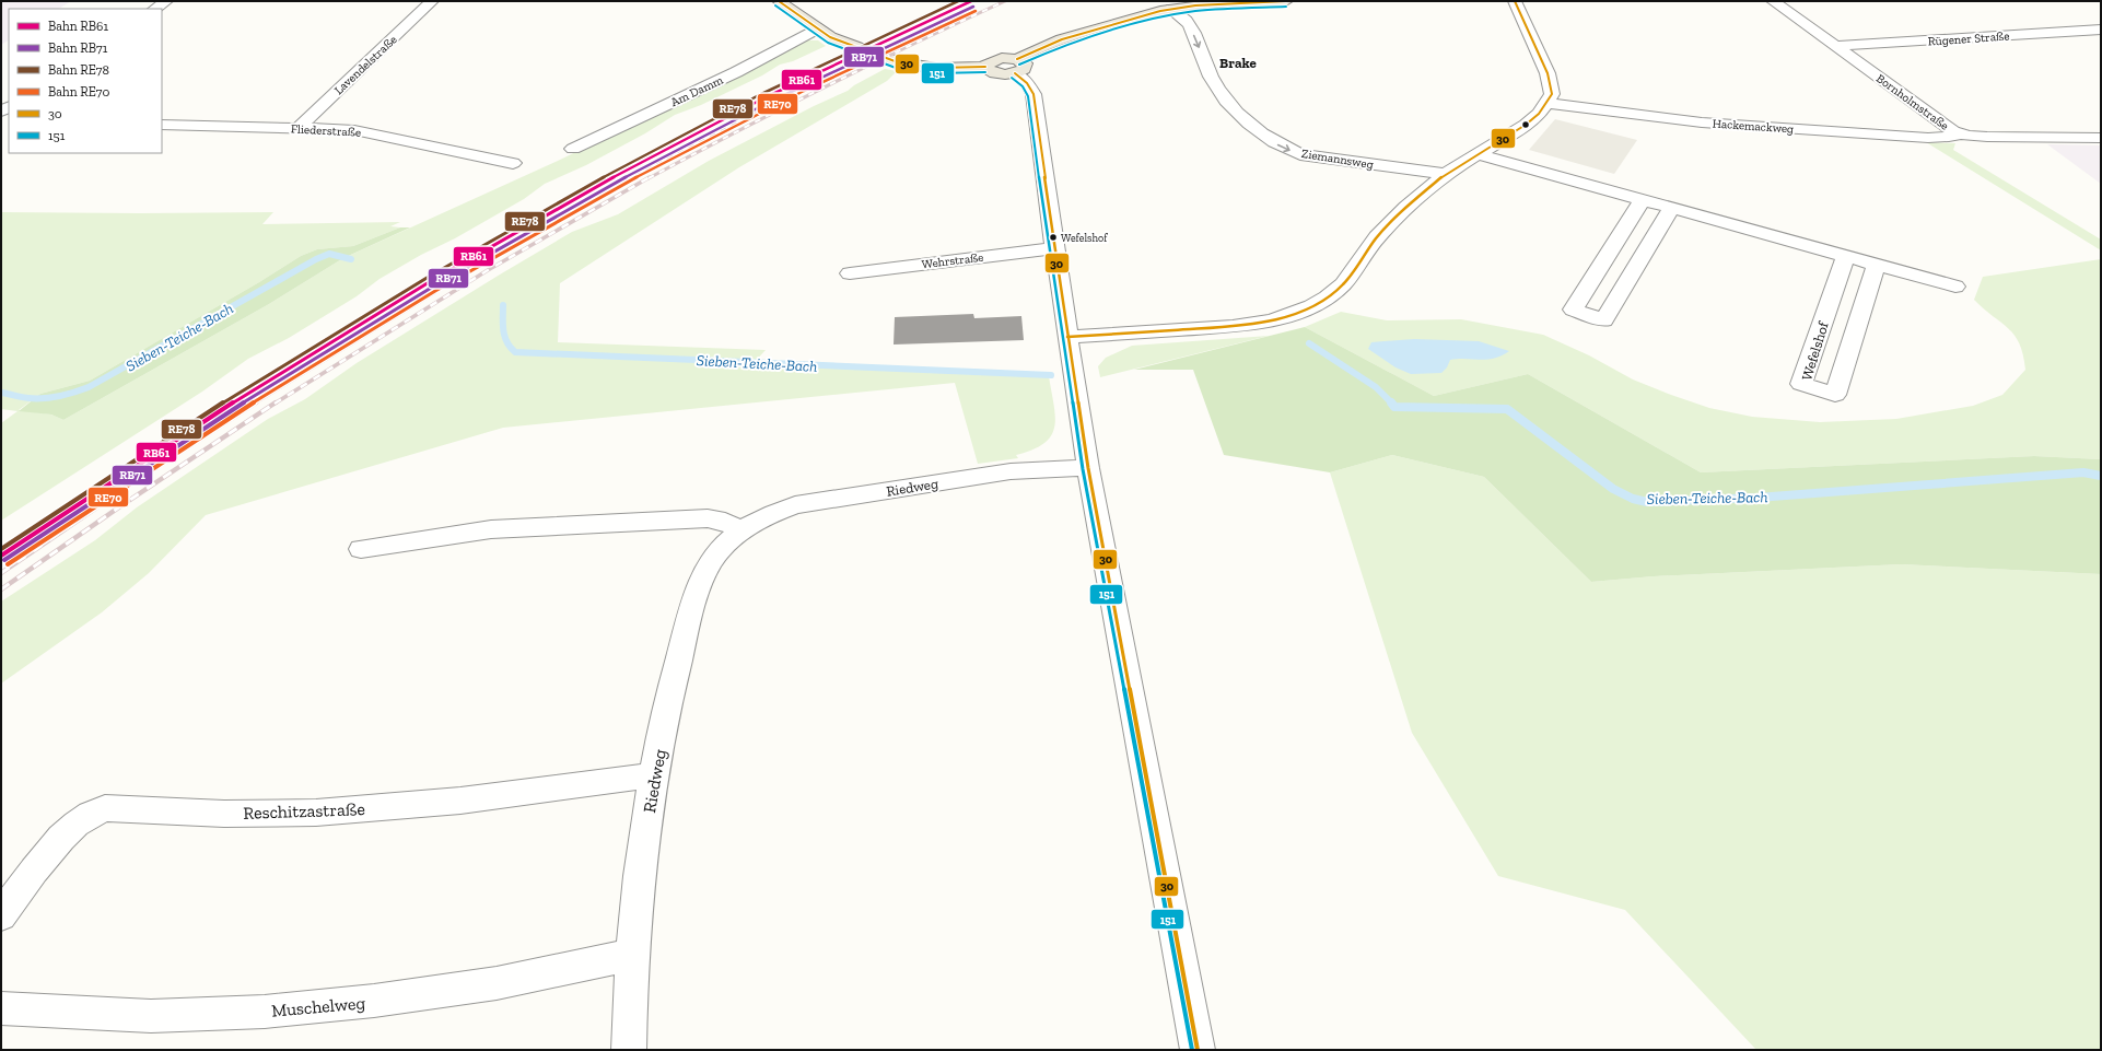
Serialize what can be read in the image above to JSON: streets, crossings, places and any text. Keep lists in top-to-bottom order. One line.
{"streets":{"street":["Rügener Straße","Lavendelstraße","Am Damm","Bornholmstraße","Hackemackweg","Fliederstraße","Ziemannsweg","Wehrstraße","Wefelshof","Riedweg","Reschitzastraße","Muschelweg"]},"crossings":[["Rügener Straße","Bornholmstraße"],["Lavendelstraße","Fliederstraße"],["Bornholmstraße","Hackemackweg"],["Riedweg","Reschitzastraße"],["Riedweg","Muschelweg"]],"one_way":["Ziemannsweg"],"districts":["Brake"],"water":["Sieben-Teiche-Bach"],"places":["Wefelshof"],"lines":["rail line RB61","rail line RE78","transit line 30","transit line 151","rail line RB71","rail line RE70"],"legend":["Bahn RB61","Bahn RB71","Bahn RE78","Bahn RE70","30","151"]}
